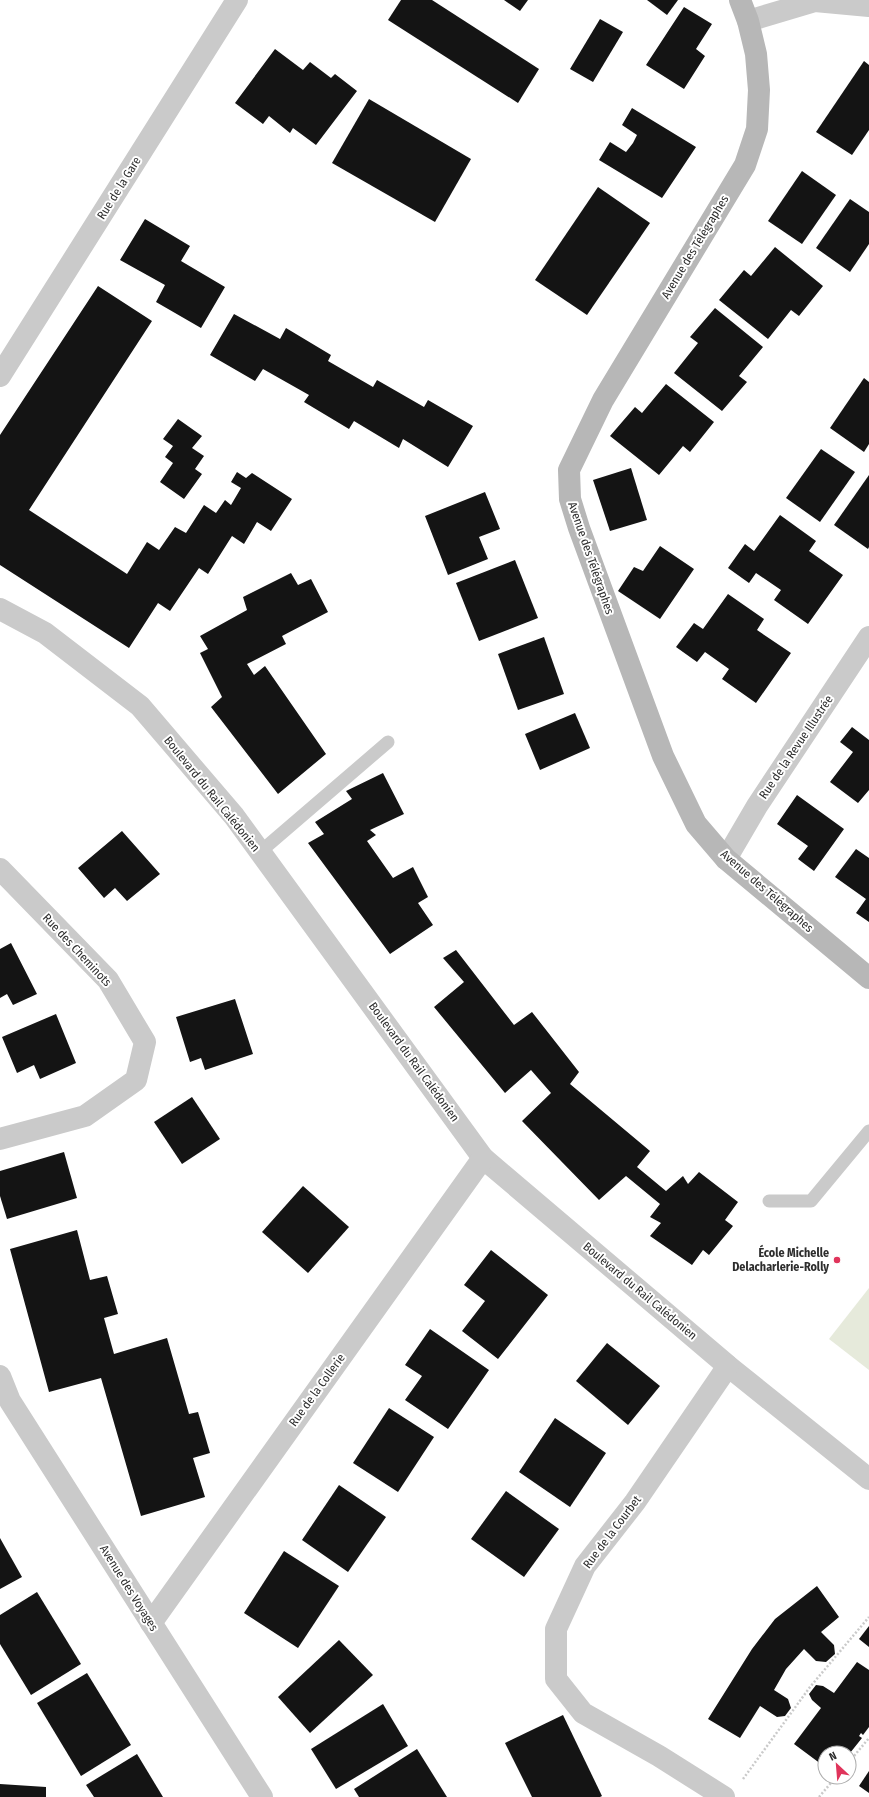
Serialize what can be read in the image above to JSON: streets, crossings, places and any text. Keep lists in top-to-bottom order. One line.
{"streets":{"street":["Rue de la Gare","Avenue des Télégraphes","Rue de la Revue Illustrée","Boulevard du Rail Calédonien","Rue des Cheminots","Rue de la Collerie","Rue de la Courbet","Avenue des Voyages"]},"crossings":[["Avenue des Télégraphes","Rue de la Revue Illustrée"],["Boulevard du Rail Calédonien","Rue de la Collerie"],["Boulevard du Rail Calédonien","Rue de la Courbet"],["Rue de la Collerie","Avenue des Voyages"]],"places":["École Michelle Delacharlerie-Rolly"],"north":"top left"}
